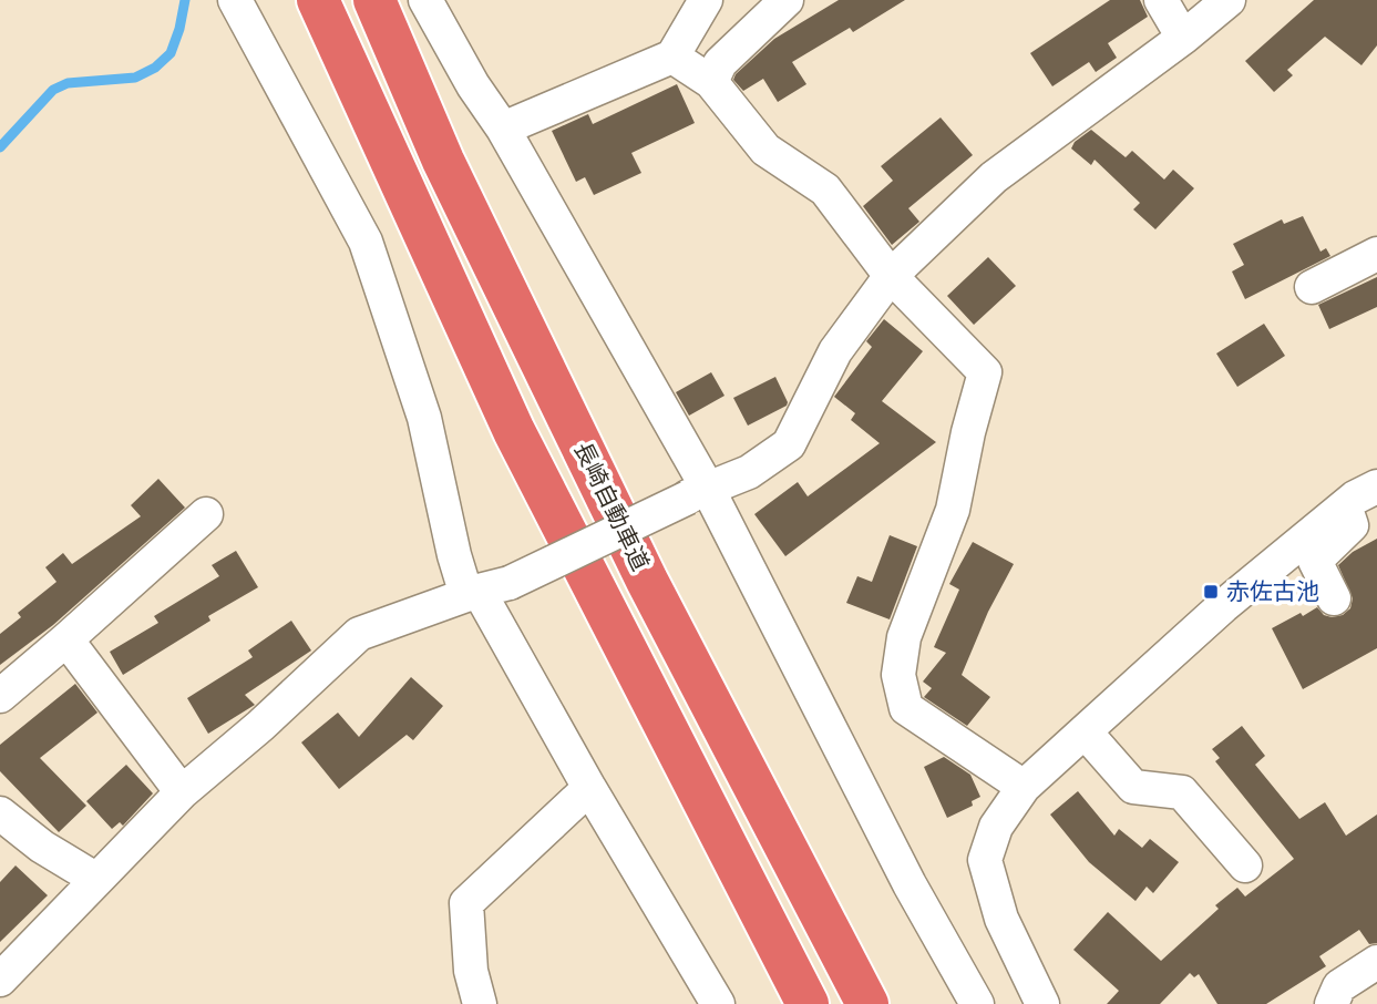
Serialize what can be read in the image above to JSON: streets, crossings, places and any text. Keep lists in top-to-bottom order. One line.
{"streets":{"highway":["長崎自動車道"]},"places":{"transit":["赤佐古池"]}}
